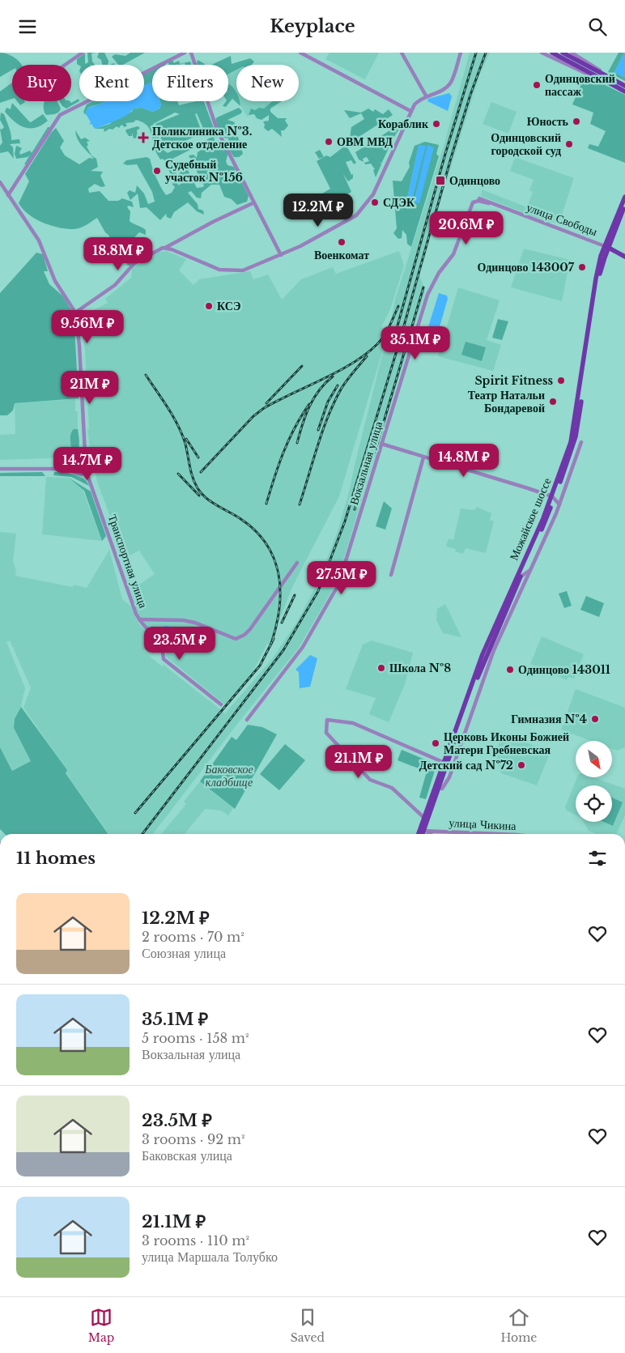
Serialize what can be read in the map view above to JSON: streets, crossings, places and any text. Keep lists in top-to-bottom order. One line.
{"streets":{"main road":["Можайское шоссе"],"street":["улица Свободы","Вокзальная улица","Транспортная улица","улица Чикина"]},"crossings":[["улица Свободы","Вокзальная улица"],["улица Свободы","Можайское шоссе"],["Можайское шоссе","улица Чикина"]],"parks":["Баковское кладбище"],"places":{"other":["Одинцовский пассаж","Юность","Кораблик","ОВМ МВД","Одинцовский городской суд","Судебный участок №156","СДЭК","Военкомат","Одинцово 143007","КСЭ","Spirit Fitness","Театр Натальи Бондаревой","Школа №8","Одинцово 143011","Гимназия №4","Церковь Иконы Божией Матери Гребневская","Детский сад №72"],"health":["Поликлиника №3. Детское отделение"],"transit":["Одинцово"]},"north":"bottom right","page":{"header":"Keyplace","chip":["Buy","Rent","Filters","New"],"price":["12.2M ₽","20.6M ₽","18.8M ₽","9.56M ₽","35.1M ₽","21M ₽","14.8M ₽","14.7M ₽","27.5M ₽","23.5M ₽","21.1M ₽"],"heading":"11 homes","list":[{"name":"12.2M ₽","note":"2 rooms · 70 m² · Союзная улица"},{"name":"35.1M ₽","note":"5 rooms · 158 m² · Вокзальная улица"},{"name":"23.5M ₽","note":"3 rooms · 92 m² · Баковская улица"},{"name":"21.1M ₽","note":"3 rooms · 110 m² · улица Маршала Толубко"}],"tabs":["Map","Saved","Home"]}}
